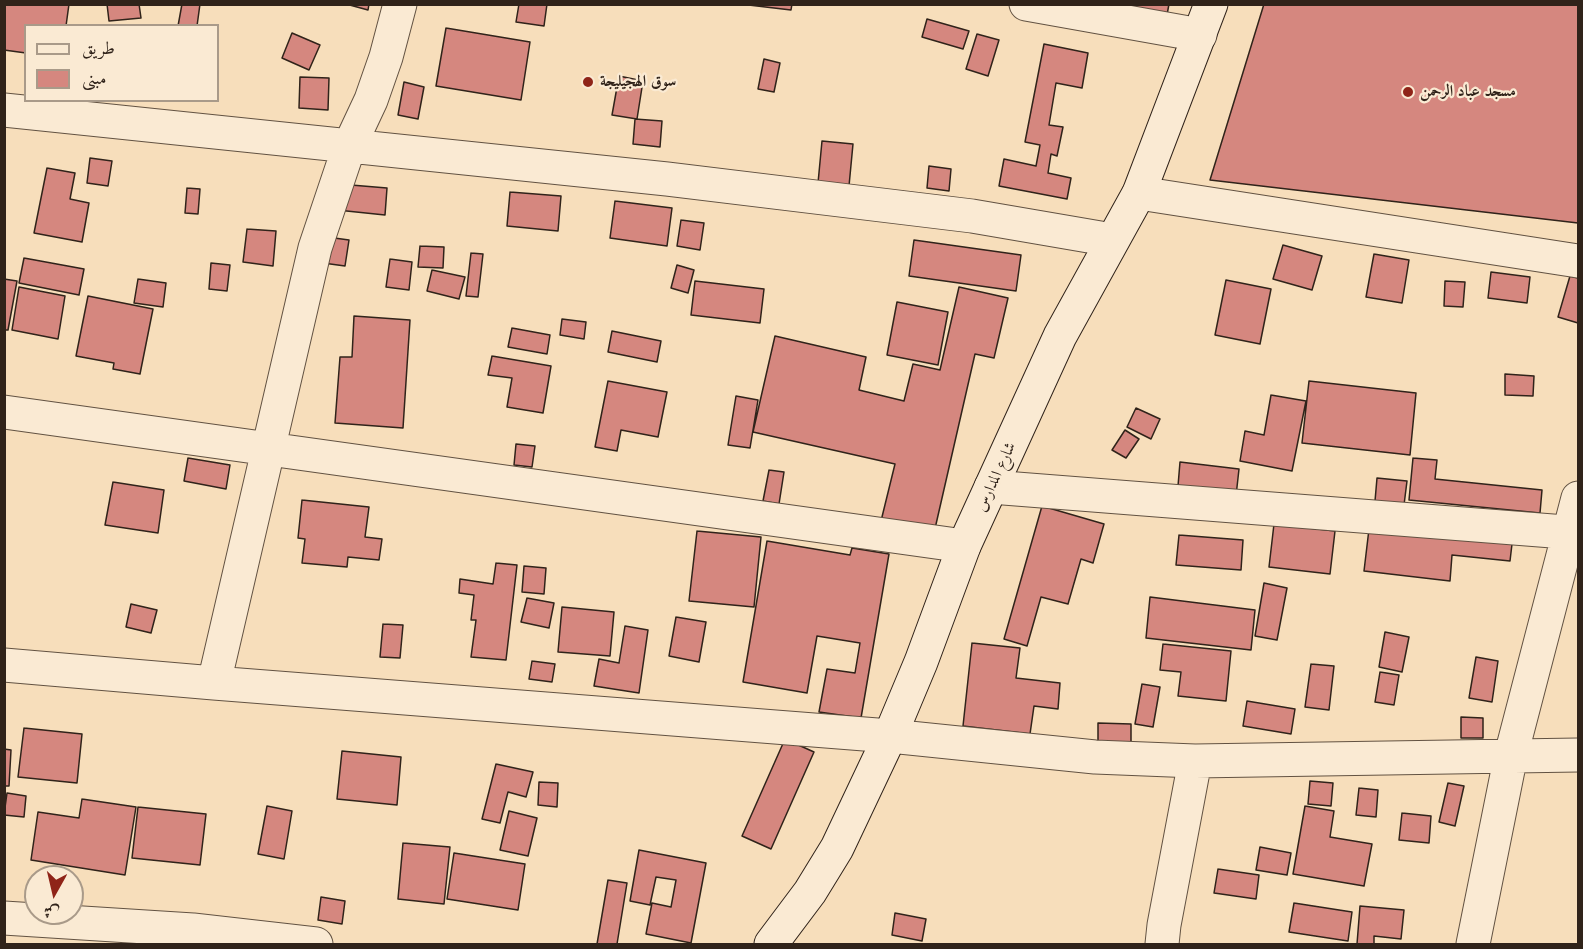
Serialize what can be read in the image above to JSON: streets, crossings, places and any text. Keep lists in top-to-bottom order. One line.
{"streets":{"street":["شارع المدارس"]},"places":["سوق الهجيليجة","مسجد عباد الرحمن"],"legend":["طريق","مبنى"],"north":"bottom"}
